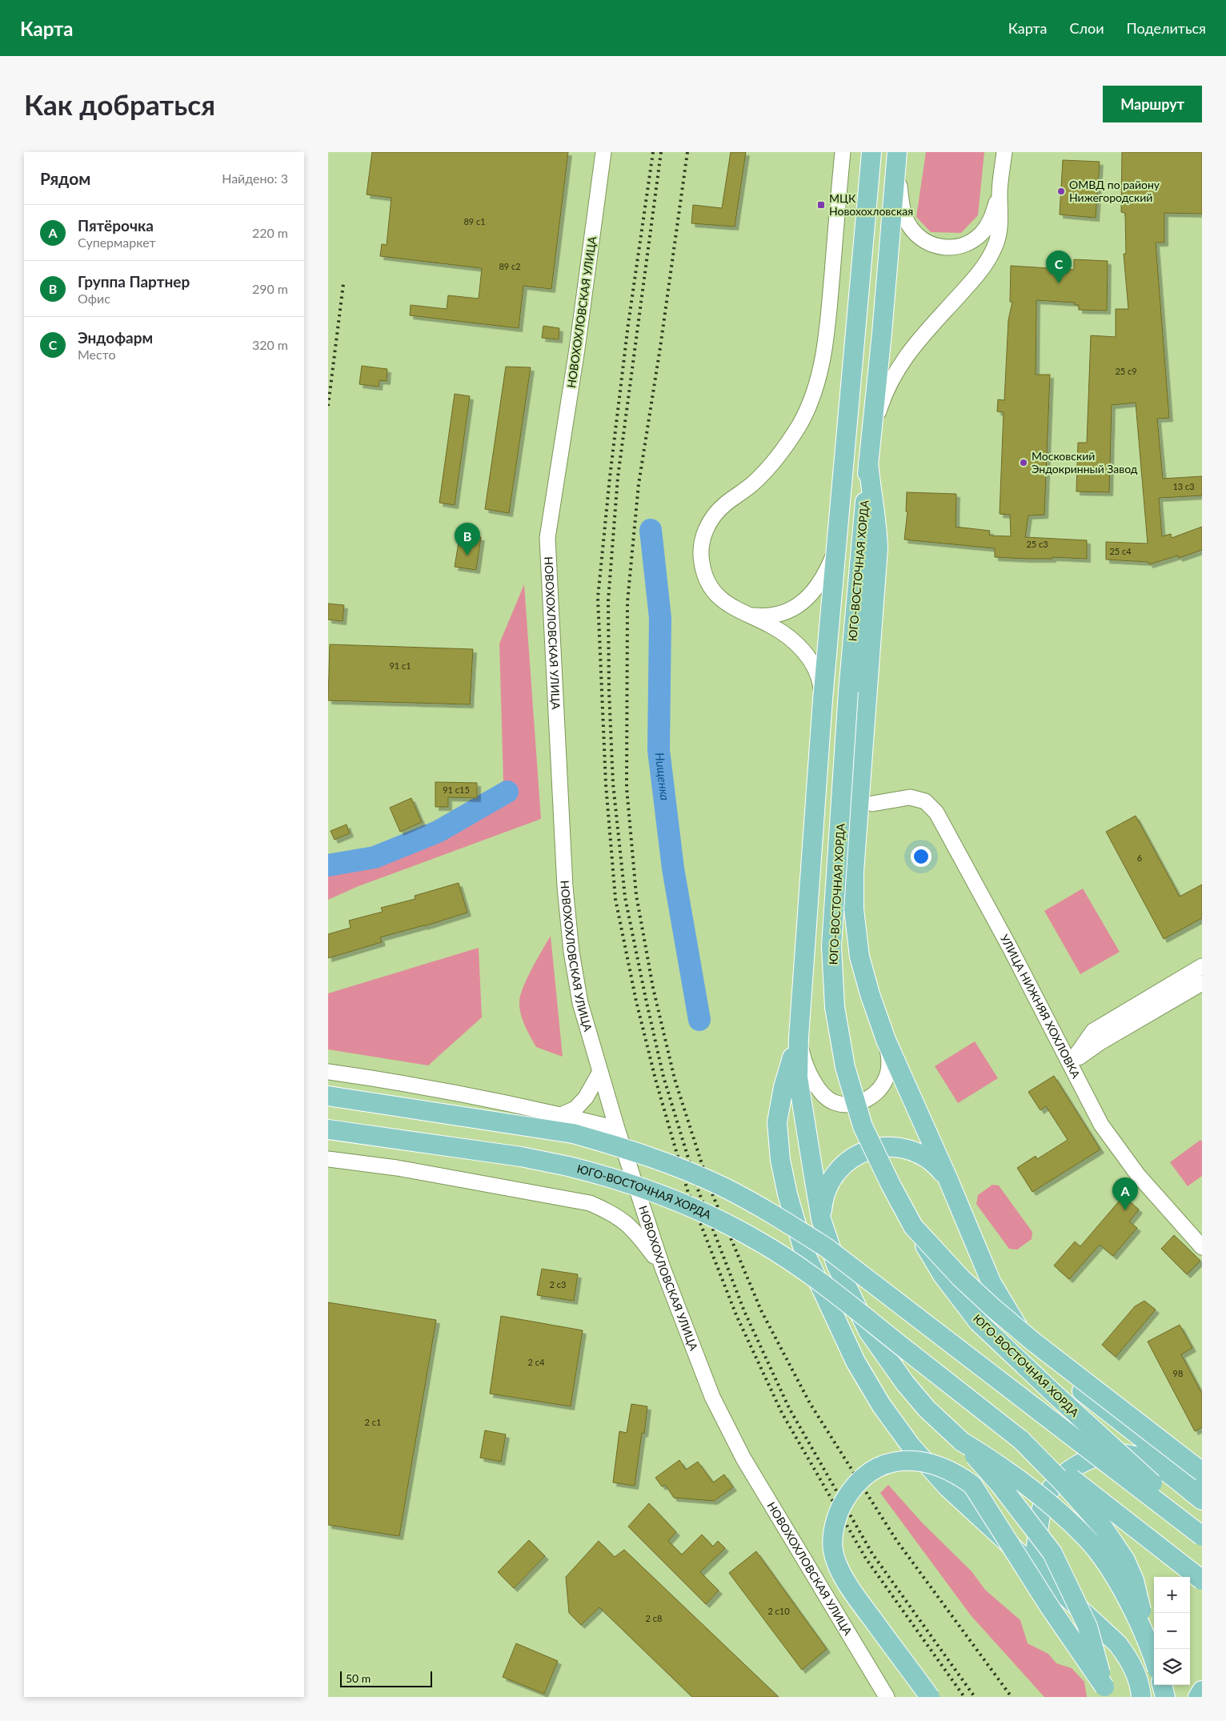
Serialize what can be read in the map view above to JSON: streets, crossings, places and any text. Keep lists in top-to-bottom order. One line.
{"streets":{"main road":["ЮГО-ВОСТОЧНАЯ ХОРДА"],"street":["НОВОХОХЛОВСКАЯ УЛИЦА","УЛИЦА НИЖНЯЯ ХОХЛОВКА"]},"water":["Нищенка"],"places":{"other":["ОМВД по району Нижегородский","Московский Эндокринный Завод"],"transit":["МЦК Новохохловская"]},"house_numbers":["89 с1","89 с2","25 с9","13 с3","25 с3","25 с4","91 с1","91 с15","6","2 с3","2 с4","98","2 с1","2 с10","2 с8"],"scale_bar":"50 m","page":{"header":"Карта","nav":["Карта","Слои","Поделиться"],"buttons":"Маршрут","title":"Как добраться","heading":["Рядом","Найдено: 3"],"list":[{"mark":"A","name":"Пятёрочка","note":"Супермаркет","value":"220 m"},{"mark":"B","name":"Группа Партнер","note":"Офис","value":"290 m"},{"mark":"C","name":"Эндофарм","note":"Место","value":"320 m"}],"pins":["C","B","A"],"map_buttons":["+","−"],"scale":"50 m"}}
